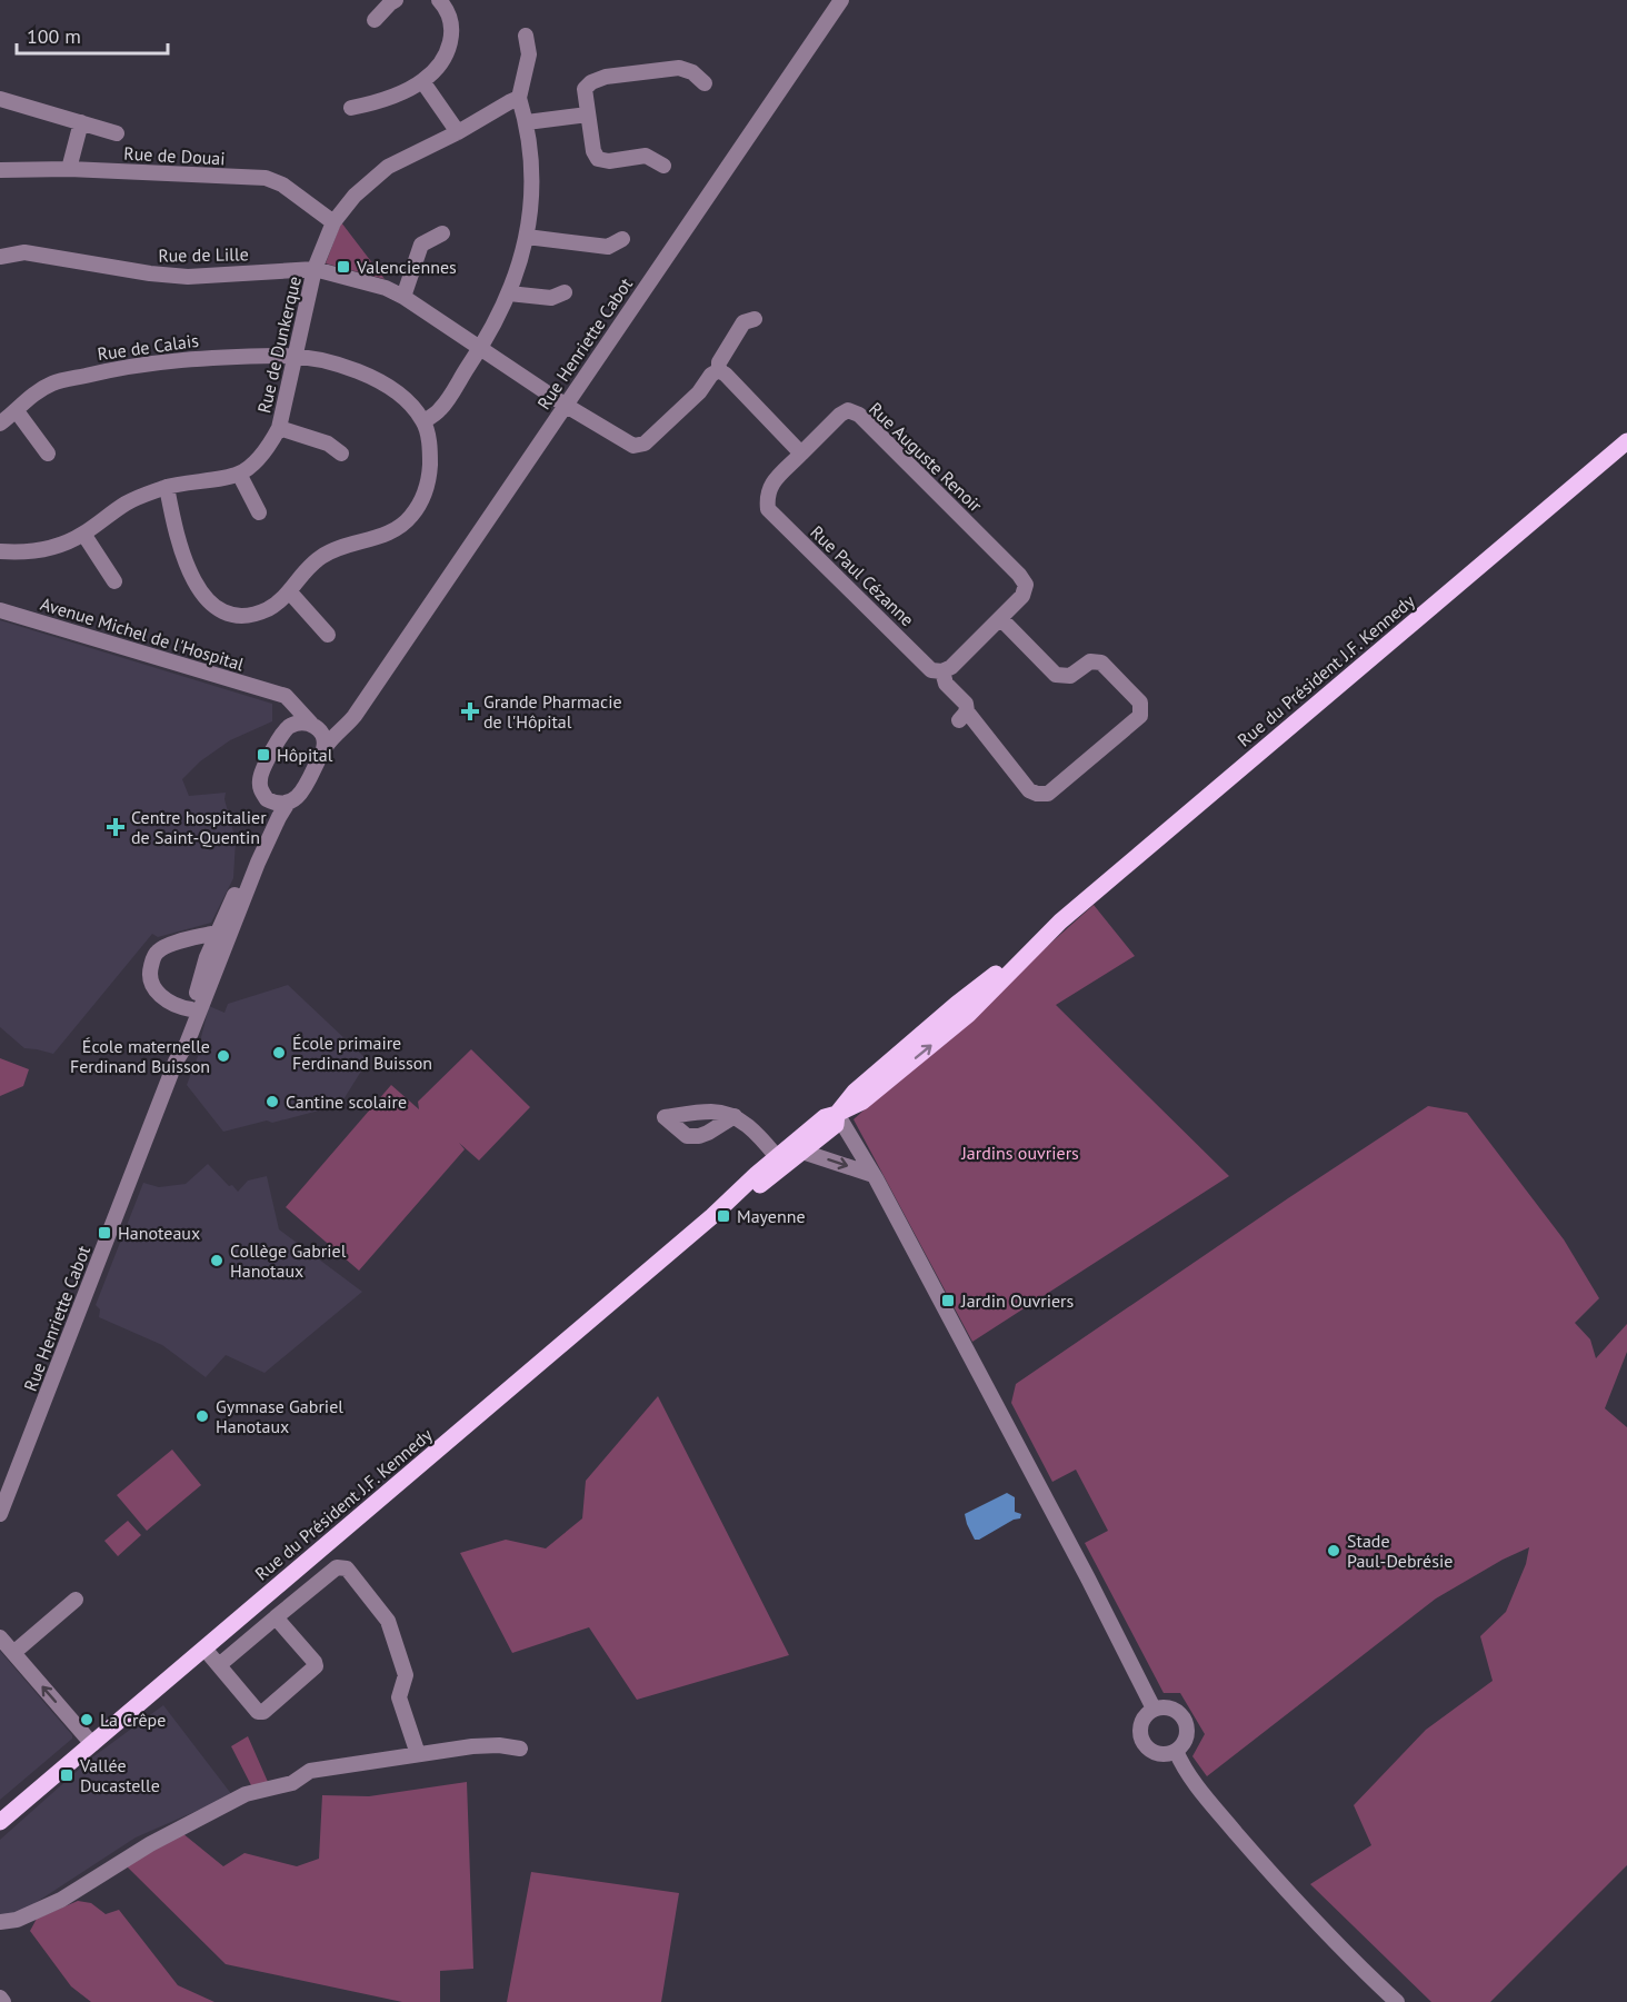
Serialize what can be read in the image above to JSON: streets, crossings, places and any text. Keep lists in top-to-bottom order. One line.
{"streets":{"main road":["Rue du Président J.F. Kennedy"],"street":["Rue de Douai","Rue de Lille","Rue Henriette Cabot","Rue de Dunkerque","Rue de Calais","Rue Auguste Renoir","Rue Paul Cézanne","Avenue Michel de l'Hospital"]},"crossings":[["Rue de Douai","Rue de Dunkerque"],["Rue de Lille","Rue Henriette Cabot"],["Rue de Lille","Rue de Dunkerque"],["Rue Henriette Cabot","Avenue Michel de l'Hospital"],["Rue de Dunkerque","Rue de Calais"],["Rue Auguste Renoir","Rue Paul Cézanne"]],"parks":["Jardins ouvriers"],"places":{"transit":["Valenciennes","Hôpital","Mayenne","Hanoteaux","Jardin Ouvriers","Vallée Ducastelle"],"health":["Grande Pharmacie de l'Hôpital","Centre hospitalier de Saint-Quentin"],"other":["École primaire Ferdinand Buisson","École maternelle Ferdinand Buisson","Cantine scolaire","Collège Gabriel Hanotaux","Gymnase Gabriel Hanotaux","Stade Paul-Debrésie","La Crêpe"]},"scale_bar":"100 m"}
